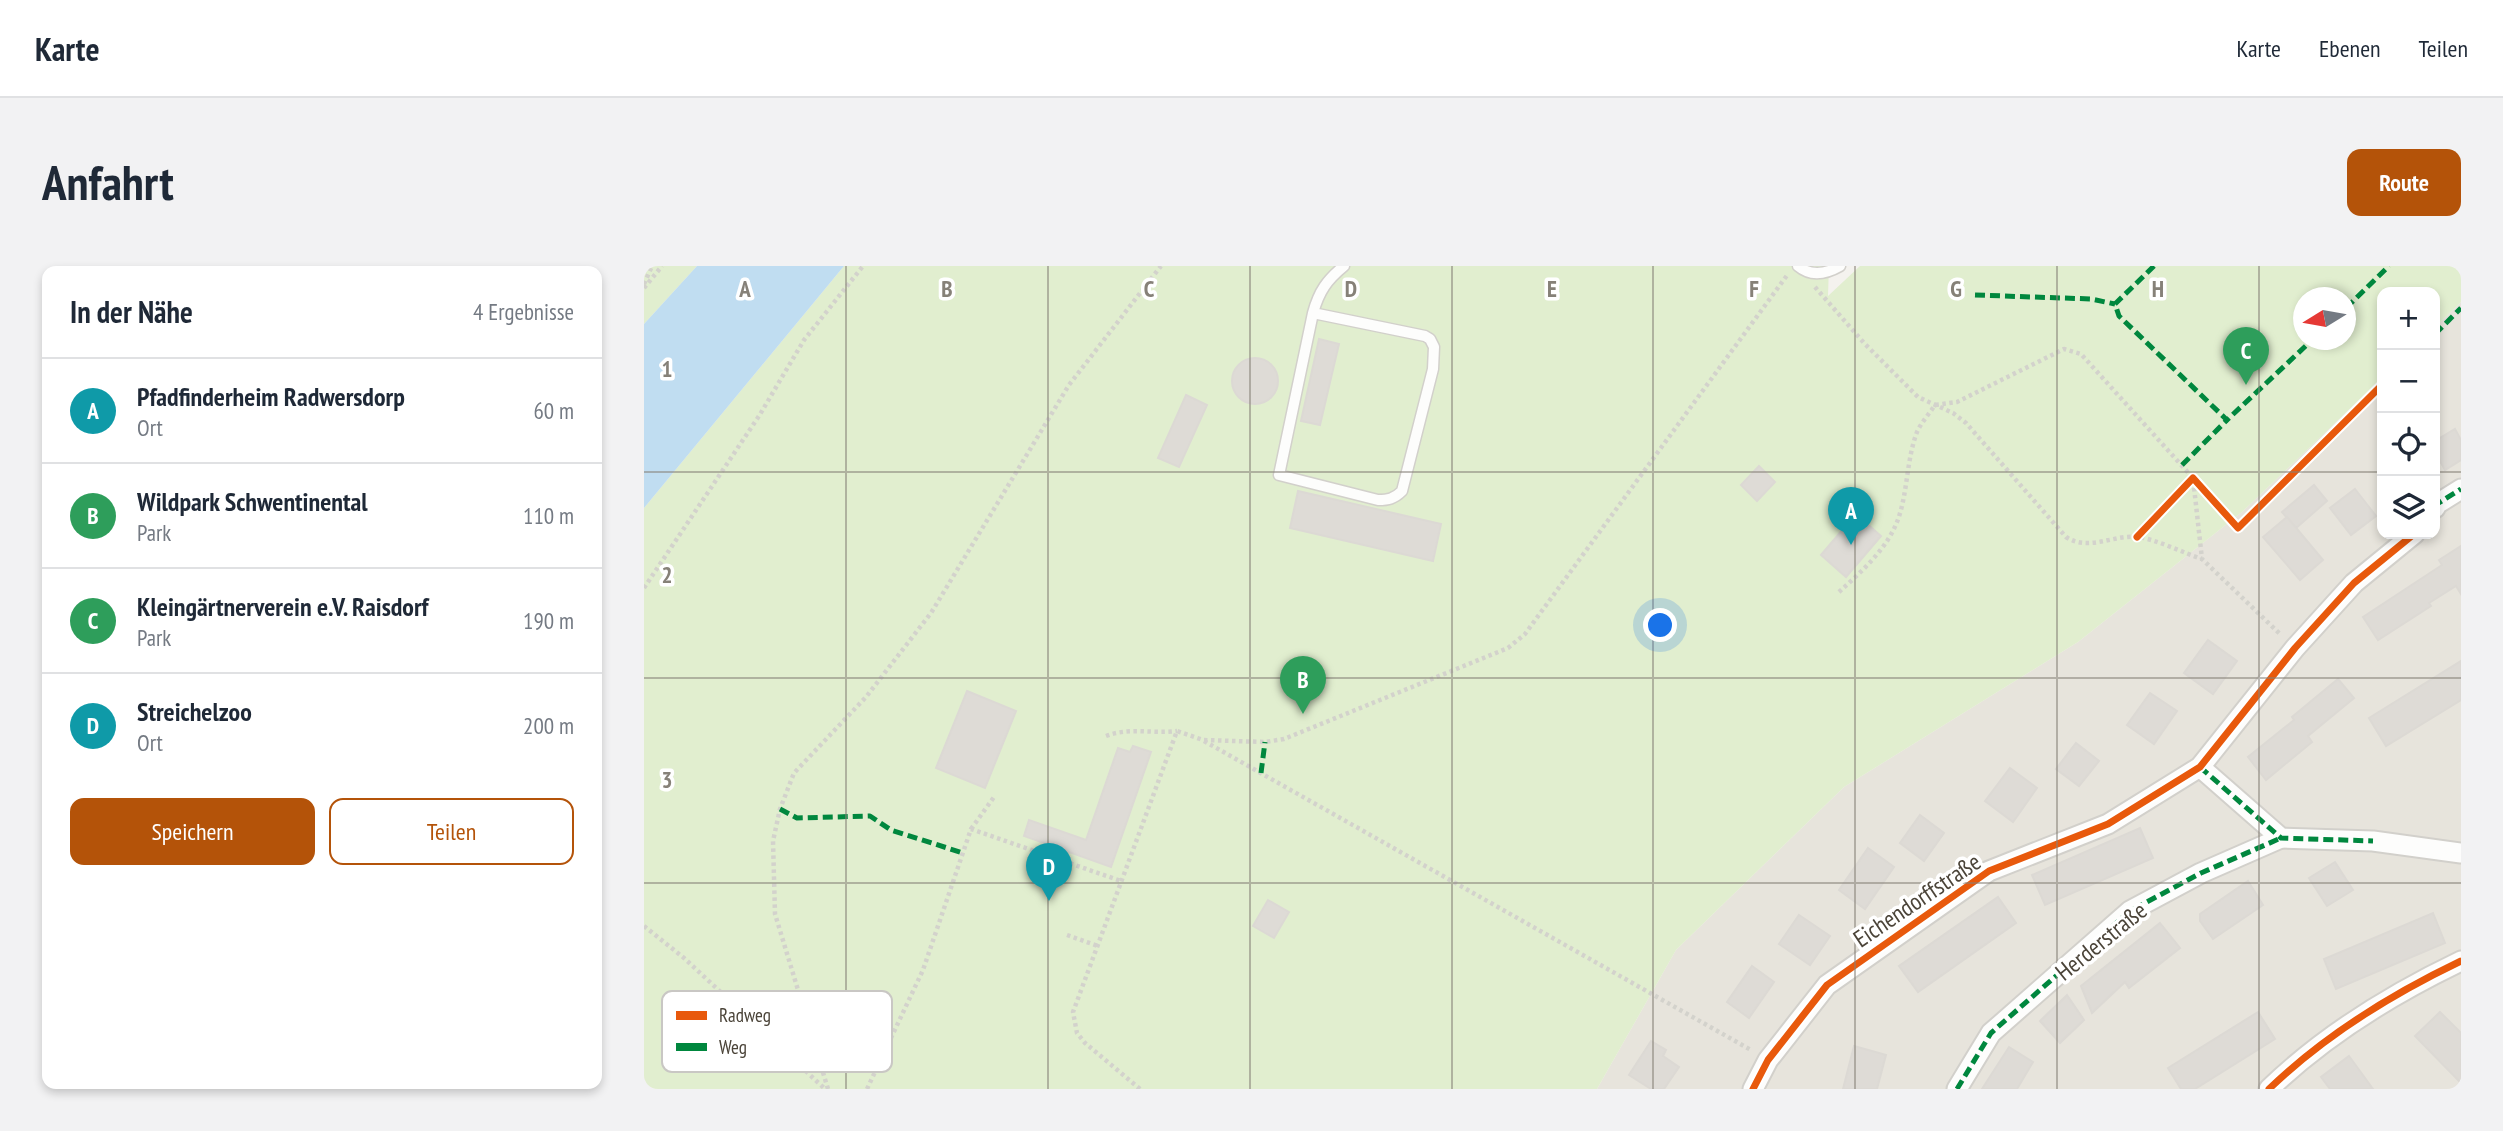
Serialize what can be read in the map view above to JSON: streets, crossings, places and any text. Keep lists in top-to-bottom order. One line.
{"streets":{"street":["Eichendorffstraße","Herderstraße"]},"legend":["Radweg","Weg"],"north":"left","page":{"header":"Karte","nav":["Karte","Ebenen","Teilen"],"buttons":["Route",["Speichern","Teilen"]],"title":"Anfahrt","heading":["In der Nähe","4 Ergebnisse"],"map_buttons":["+","−"],"pins":["C","A","B","D"],"list":[{"mark":"A","name":"Pfadfinderheim Radwersdorp","note":"Ort","value":"60 m"},{"mark":"B","name":"Wildpark Schwentinental","note":"Park","value":"110 m"},{"mark":"C","name":"Kleingärtnerverein e.V. Raisdorf","note":"Park","value":"190 m"},{"mark":"D","name":"Streichelzoo","note":"Ort","value":"200 m"}]},"grid":{"columns":["A","B","C","D","E","F","G","H"],"rows":["1","2","3"]}}
